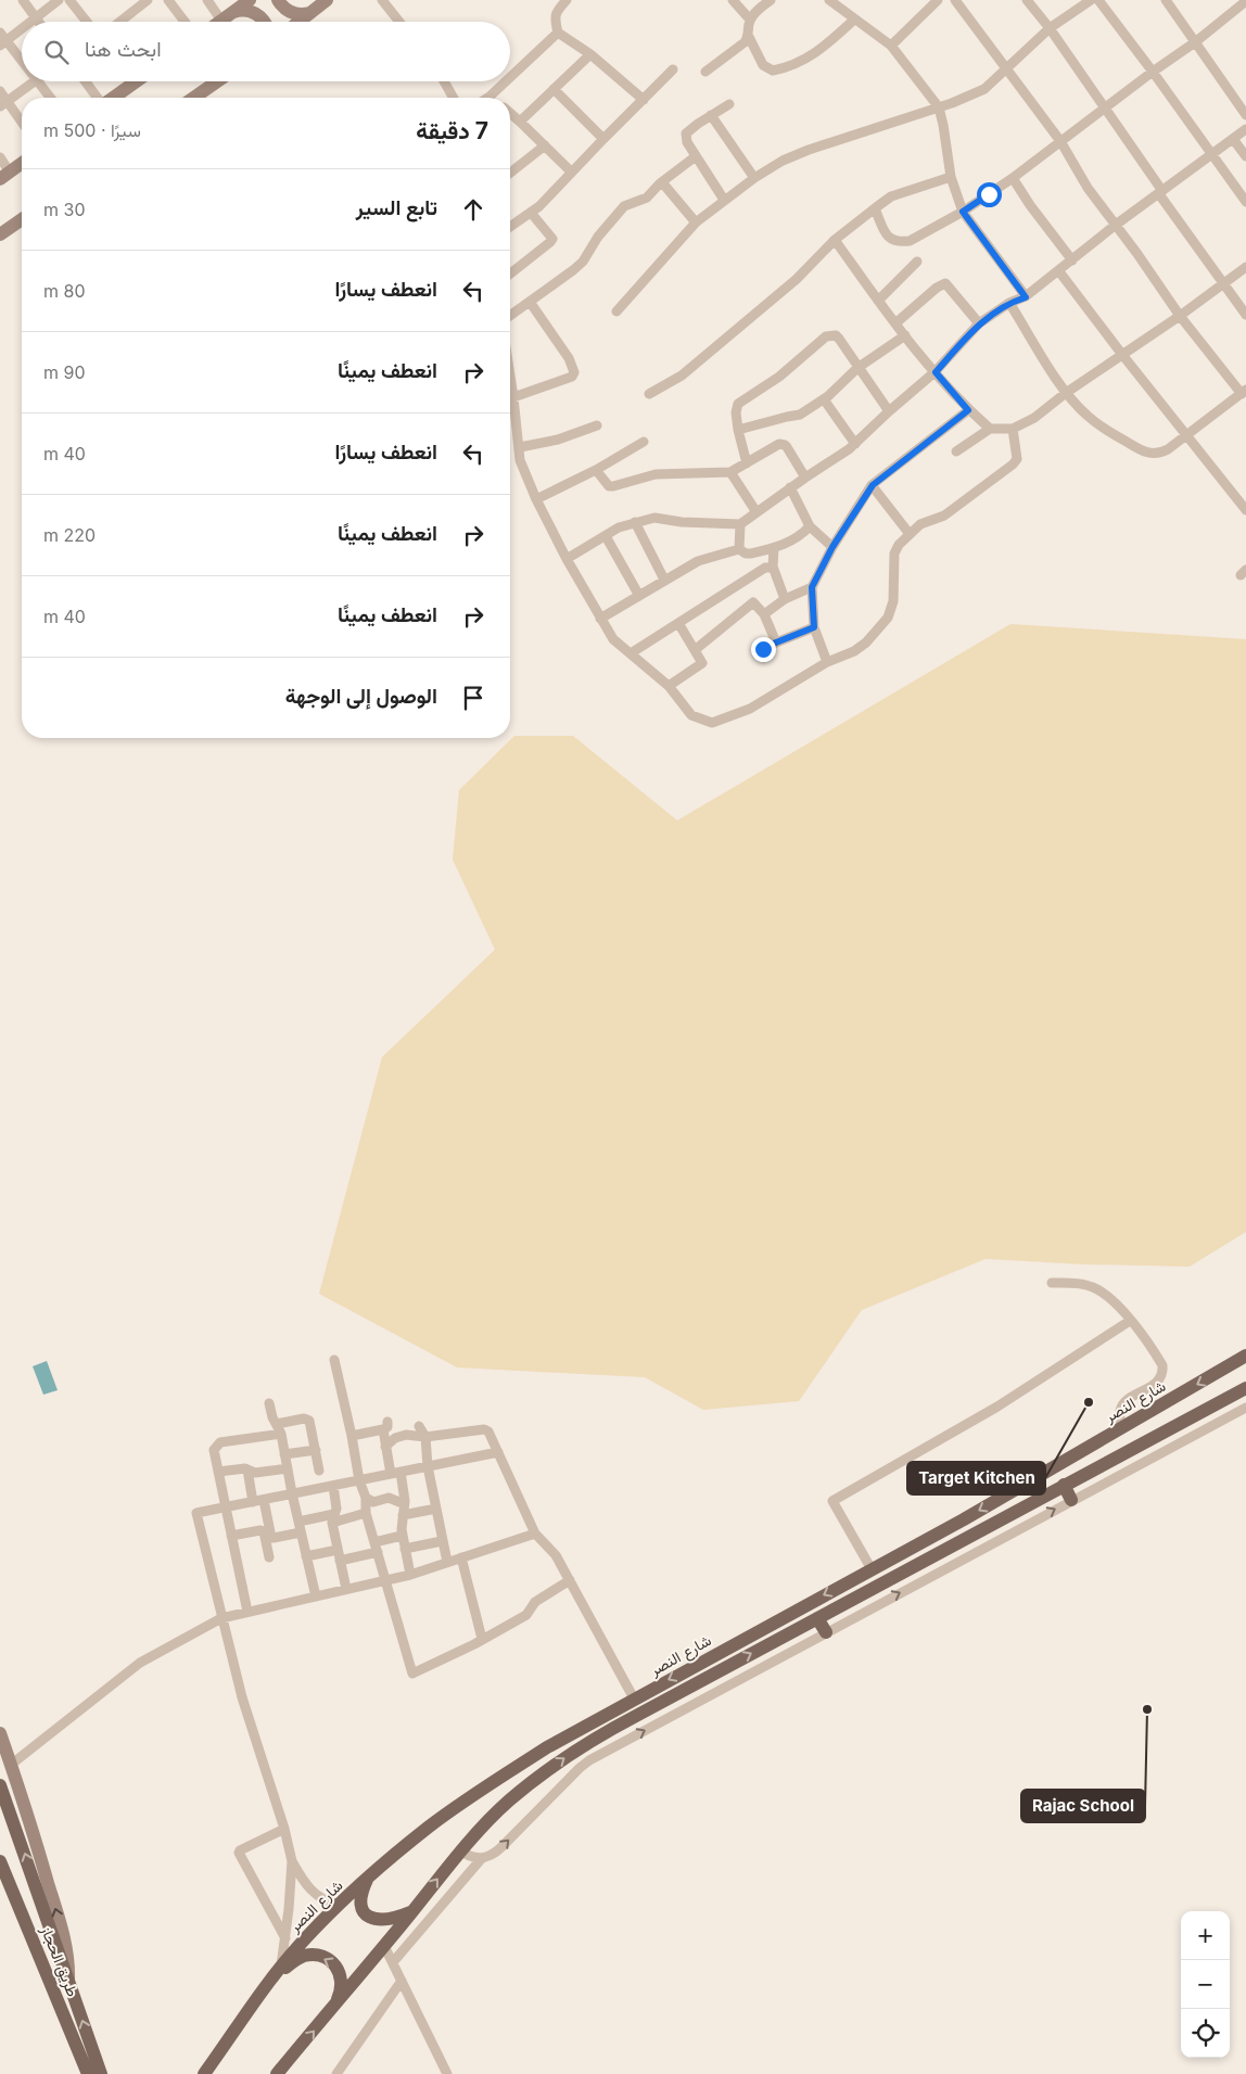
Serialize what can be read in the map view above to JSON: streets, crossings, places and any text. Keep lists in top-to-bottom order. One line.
{"streets":{"main road":["شارع النصر","طريق الحجاز"]},"places":["Target Kitchen","Rajac School"],"page":{"search":"ابحث هنا","heading":["7 دقيقة","سيرًا · 500 m"],"list":[["تابع السير","30 m"],["انعطف يسارًا","80 m"],["انعطف يمينًا","90 m"],["انعطف يسارًا","40 m"],["انعطف يمينًا","220 m"],["انعطف يمينًا","40 m"],"الوصول إلى الوجهة"],"map_buttons":["+","−"]}}
